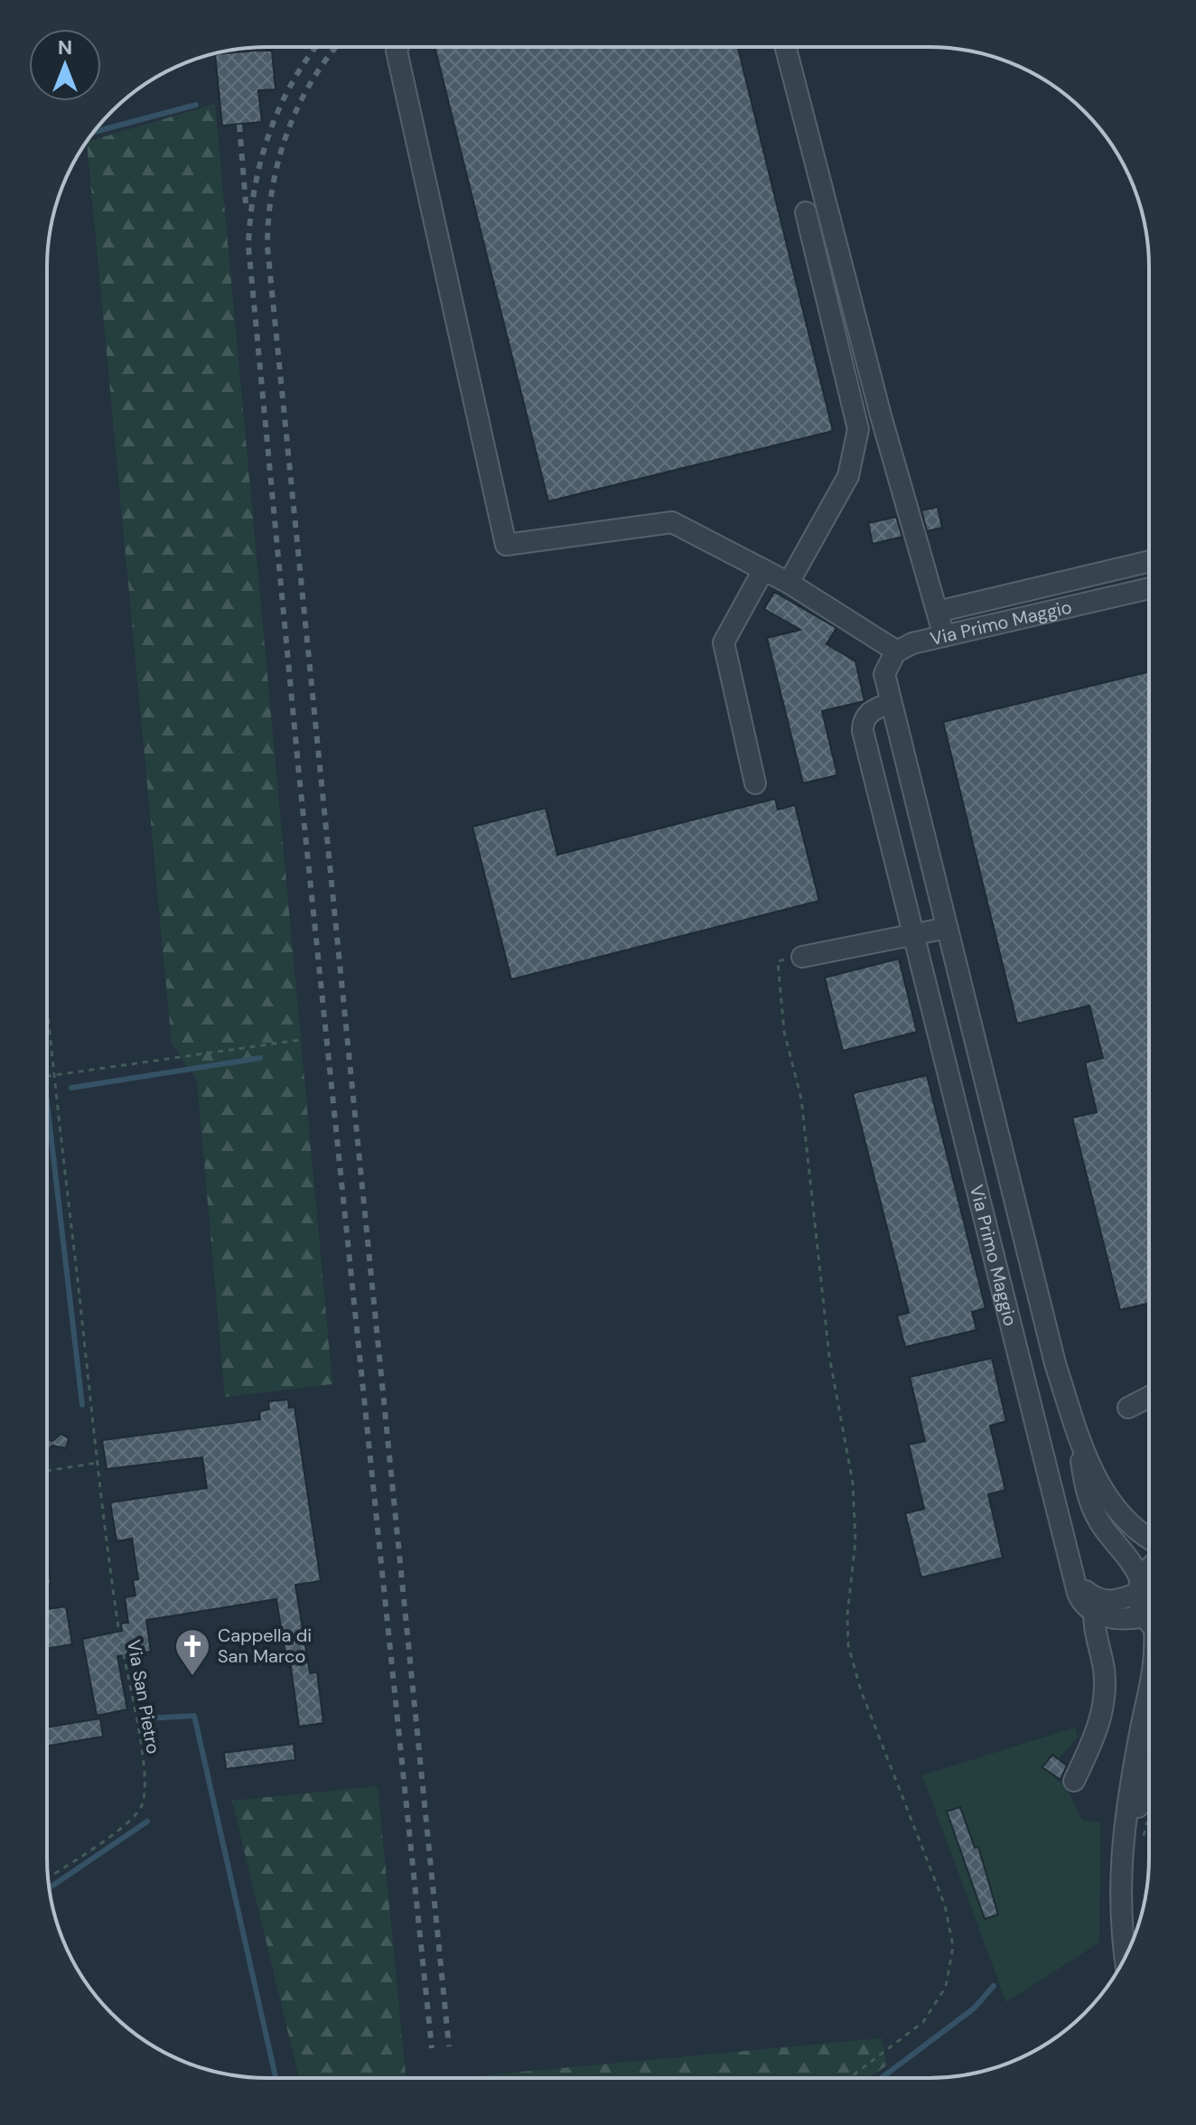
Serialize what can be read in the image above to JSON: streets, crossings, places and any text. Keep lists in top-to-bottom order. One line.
{"streets":{"street":["Via Primo Maggio"],"path":["Via San Pietro"]},"places":{"church":["Cappella di San Marco"]},"north":"top"}
